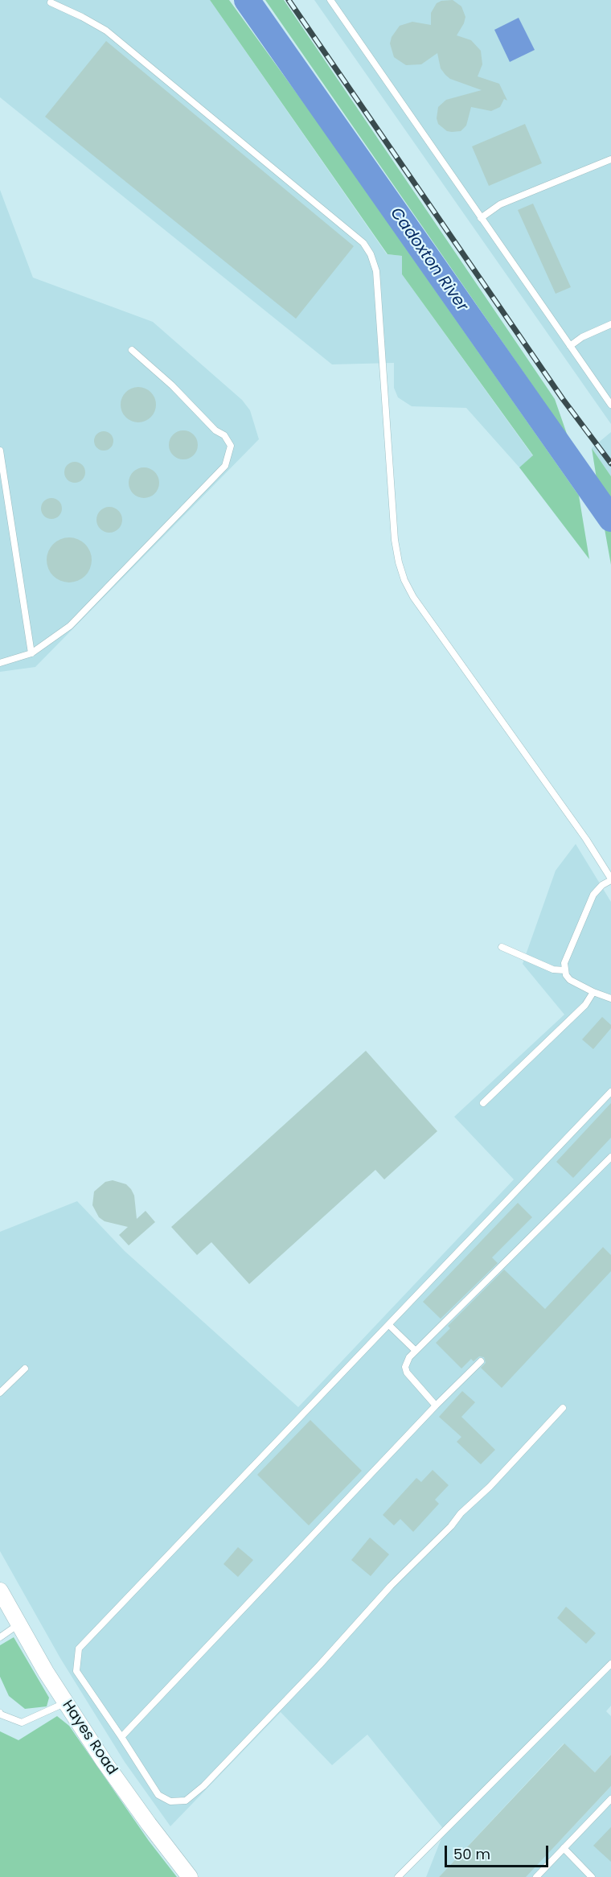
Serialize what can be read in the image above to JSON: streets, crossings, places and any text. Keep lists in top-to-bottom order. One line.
{"streets":{"street":["Hayes Road"]},"water":["Cadoxton River"],"scale_bar":"50 m"}
